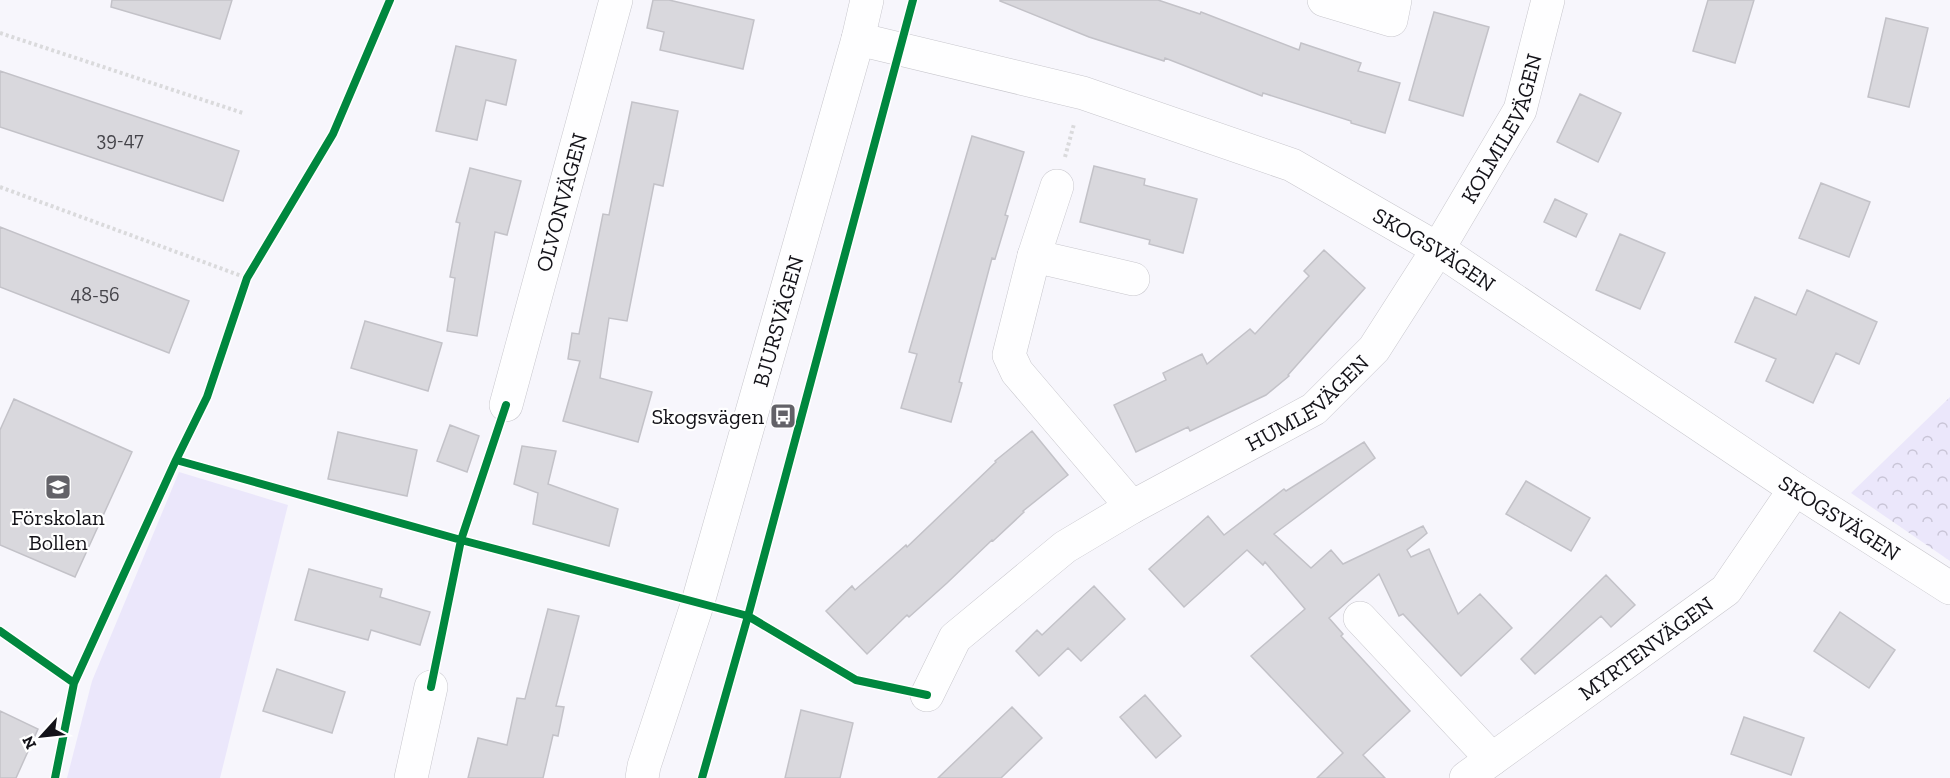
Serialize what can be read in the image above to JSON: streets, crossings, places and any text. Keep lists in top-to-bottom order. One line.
{"streets":{"street":["KOLMILEVÄGEN","OLVONVÄGEN","SKOGSVÄGEN","BJURSVÄGEN","HUMLEVÄGEN","MYRTENVÄGEN"]},"crossings":[["KOLMILEVÄGEN","SKOGSVÄGEN"],["KOLMILEVÄGEN","HUMLEVÄGEN"],["SKOGSVÄGEN","BJURSVÄGEN"],["SKOGSVÄGEN","HUMLEVÄGEN"],["SKOGSVÄGEN","MYRTENVÄGEN"]],"places":{"bus stop":["Skogsvägen"],"school or university":["Förskolan Bollen"]},"house_numbers":["39-47","48-56"],"north":"bottom left"}
